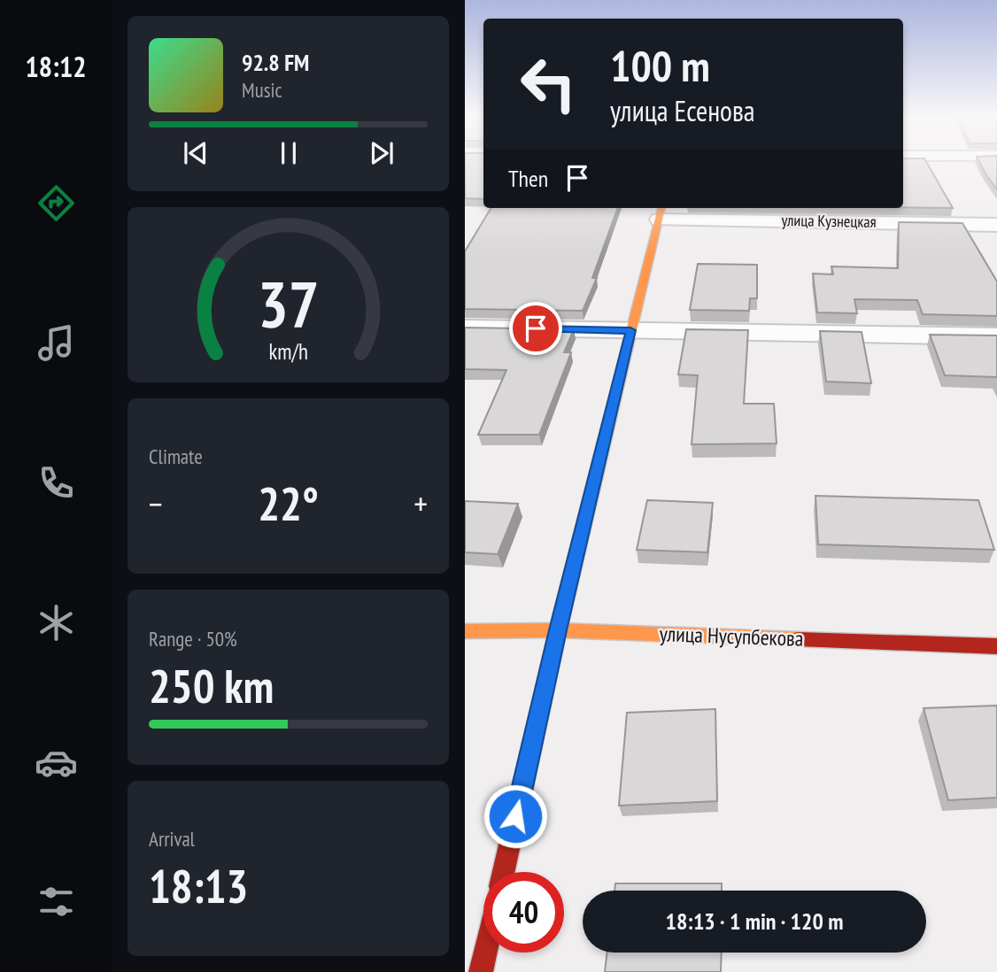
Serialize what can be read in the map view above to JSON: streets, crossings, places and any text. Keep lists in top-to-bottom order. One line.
{"streets":{"street":["улица Кузнецкая","улица Нусупбекова"]},"page":{"tabs":"18:12","turn":["100 m","улица Есенова"],"song":["92.8 FM","Music"],"then":"Then","tile":["Climate",["Range · 50%","250 km"],["Arrival","18:13"]],"heat":["−","22°","+"],"limit":"40","trip":"18:13 · 1 min · 120 m","gauge":["37","km/h"]}}
